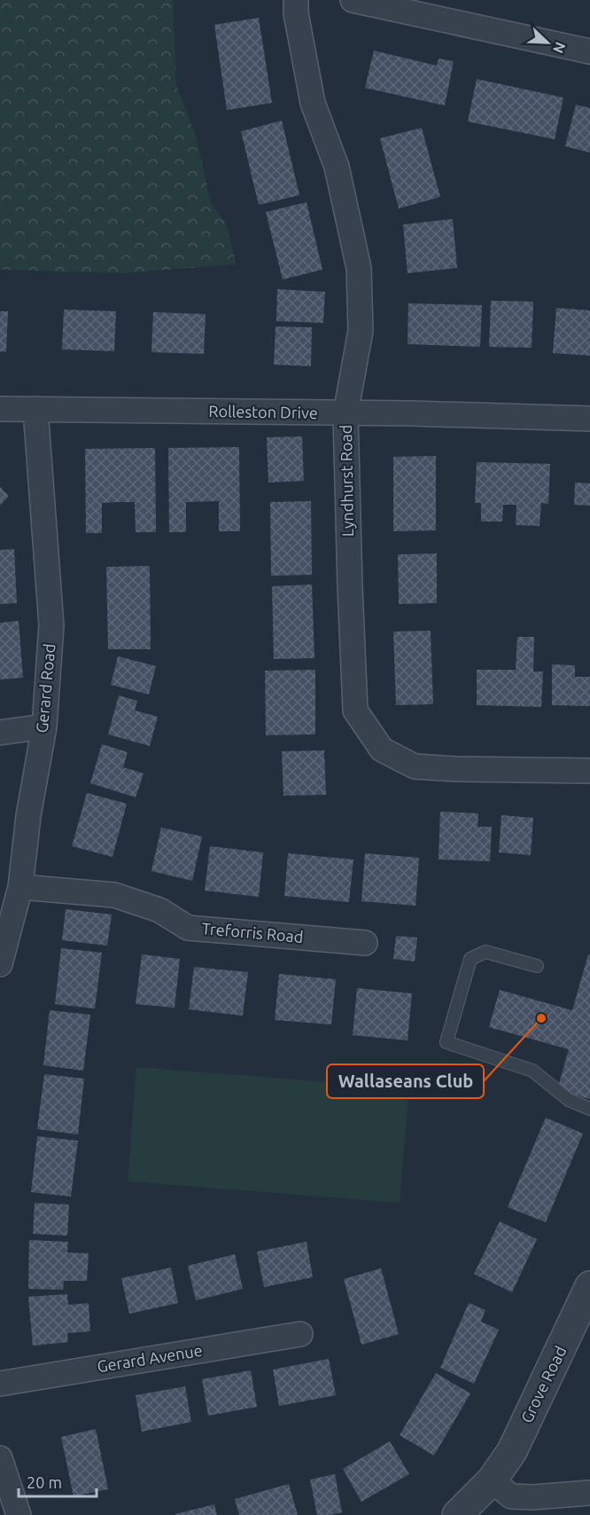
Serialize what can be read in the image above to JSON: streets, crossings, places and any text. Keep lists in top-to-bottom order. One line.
{"streets":{"street":["Rolleston Drive","Lyndhurst Road","Gerard Road","Treforris Road","Gerard Avenue","Grove Road"]},"crossings":[["Rolleston Drive","Lyndhurst Road"],["Rolleston Drive","Gerard Road"],["Gerard Road","Treforris Road"]],"places":["Wallaseans Club"],"scale_bar":"20 m","north":"bottom right"}
